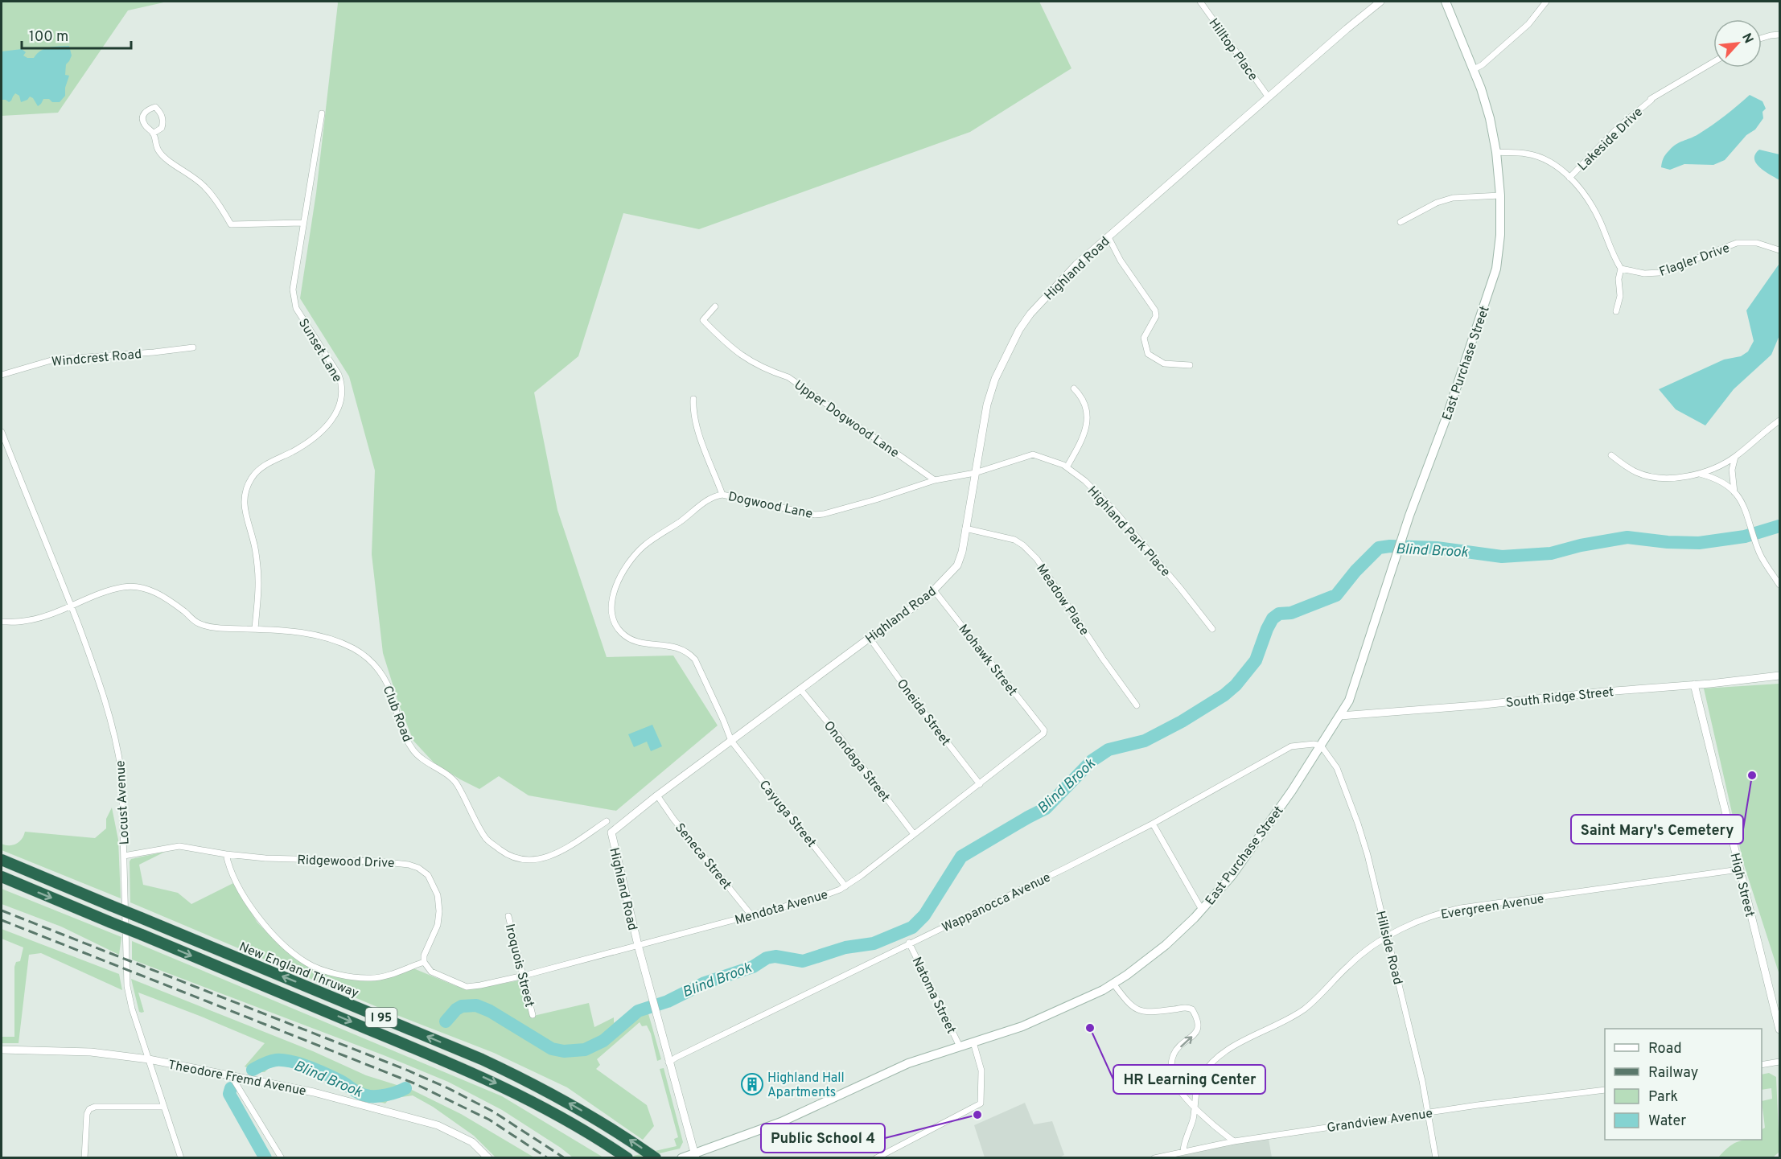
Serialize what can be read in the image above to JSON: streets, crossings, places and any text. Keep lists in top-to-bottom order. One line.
{"streets":{"highway":["New England Thruway","I 95"],"main road":["East Purchase Street"],"street":["Hilltop Place","Lakeside Drive","Flagler Drive","Highland Road","Sunset Lane","Windcrest Road","Upper Dogwood Lane","Dogwood Lane","Highland Park Place","Meadow Place","Mohawk Street","South Ridge Street","Oneida Street","Club Road","Onondaga Street","Locust Avenue","Cayuga Street","Seneca Street","Ridgewood Drive","High Street","Wappanocca Avenue","Evergreen Avenue","Mendota Avenue","Hillside Road","Iroquois Street","Natoma Street","Theodore Fremd Avenue","Grandview Avenue"]},"crossings":[["Hilltop Place","Highland Road"],["Highland Road","Dogwood Lane"],["Highland Road","Highland Park Place"],["Highland Road","Meadow Place"],["Highland Road","Mohawk Street"],["Highland Road","Oneida Street"],["Highland Road","Onondaga Street"],["Highland Road","Cayuga Street"],["Highland Road","Seneca Street"],["Highland Road","Wappanocca Avenue"],["Highland Road","Mendota Avenue"],["Sunset Lane","Club Road"],["East Purchase Street","South Ridge Street"],["East Purchase Street","Wappanocca Avenue"],["East Purchase Street","Hillside Road"],["East Purchase Street","Natoma Street"],["Upper Dogwood Lane","Dogwood Lane"],["Dogwood Lane","Highland Park Place"],["Dogwood Lane","Cayuga Street"],["Mohawk Street","Mendota Avenue"],["South Ridge Street","High Street"],["Oneida Street","Mendota Avenue"],["Club Road","Locust Avenue"],["Onondaga Street","Mendota Avenue"],["Locust Avenue","Ridgewood Drive"],["Locust Avenue","Theodore Fremd Avenue"],["Cayuga Street","Mendota Avenue"],["Seneca Street","Mendota Avenue"],["High Street","Evergreen Avenue"],["Wappanocca Avenue","Hillside Road"],["Wappanocca Avenue","Natoma Street"],["Evergreen Avenue","Hillside Road"],["Evergreen Avenue","Grandview Avenue"],["Mendota Avenue","Iroquois Street"],["Hillside Road","Grandview Avenue"]],"water":["Blind Brook"],"places":{"other":["Saint Mary's Cemetery","HR Learning Center","Public School 4"],"building":["Highland Hall Apartments"]},"legend":["Road","Railway","Park","Water"],"scale_bar":"100 m","north":"top right"}
